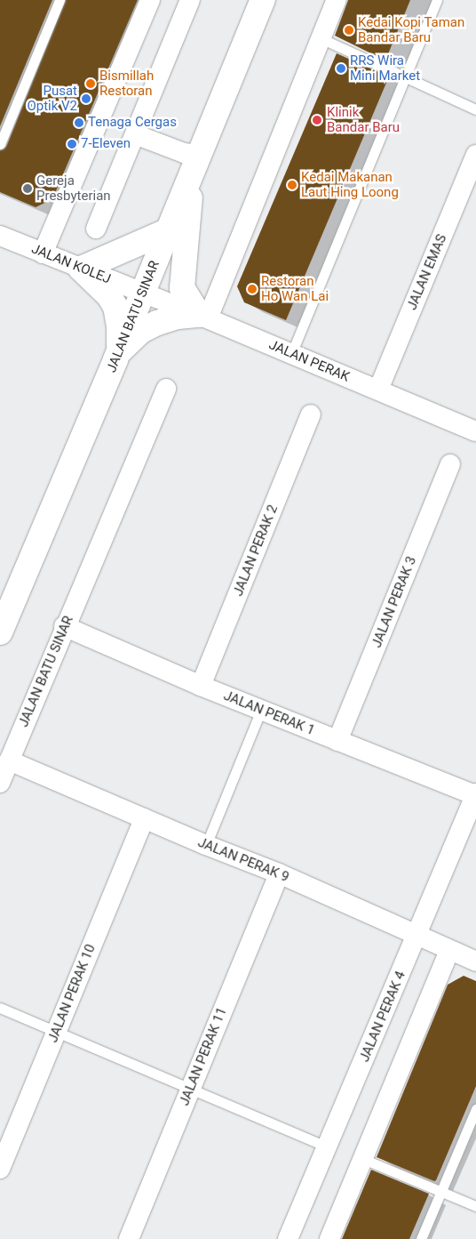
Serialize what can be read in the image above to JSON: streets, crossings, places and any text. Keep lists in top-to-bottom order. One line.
{"streets":{"street":["JALAN KOLEJ","JALAN EMAS","JALAN BATU SINAR","JALAN PERAK","JALAN PERAK 2","JALAN PERAK 3","JALAN PERAK 1","JALAN PERAK 9","JALAN PERAK 10","JALAN PERAK 4","JALAN PERAK 11"]},"crossings":[["JALAN KOLEJ","JALAN BATU SINAR"],["JALAN KOLEJ","JALAN PERAK"],["JALAN EMAS","JALAN PERAK"],["JALAN BATU SINAR","JALAN PERAK"],["JALAN BATU SINAR","JALAN PERAK 1"],["JALAN BATU SINAR","JALAN PERAK 9"],["JALAN PERAK 2","JALAN PERAK 1"],["JALAN PERAK 3","JALAN PERAK 1"],["JALAN PERAK 1","JALAN PERAK 4"],["JALAN PERAK 9","JALAN PERAK 10"],["JALAN PERAK 9","JALAN PERAK 4"],["JALAN PERAK 9","JALAN PERAK 11"]],"places":["Kedai Kopi Taman Bandar Baru","RRS Wira Mini Market","Bismillah Restoran","Pusat Optik V2","Klinik Bandar Baru","Tenaga Cergas","7-Eleven","Kedai Makanan Laut Hing Loong","Gereja Presbyterian","Restoran Ho Wan Lai"]}
